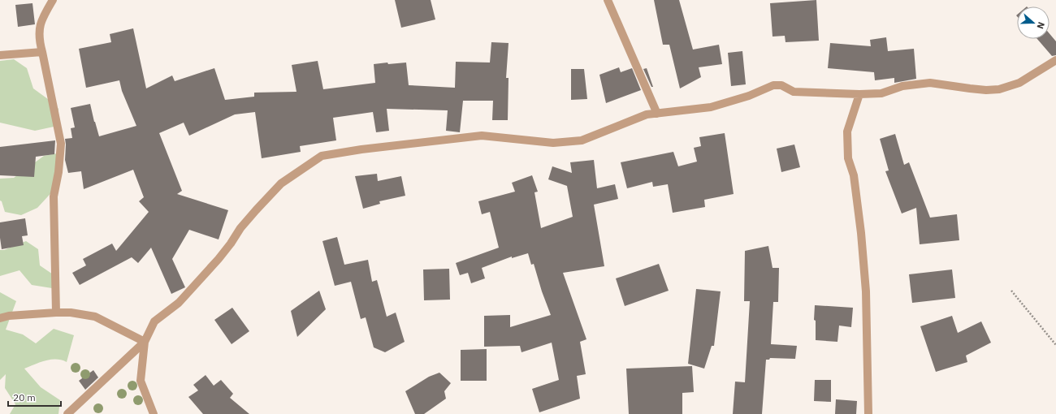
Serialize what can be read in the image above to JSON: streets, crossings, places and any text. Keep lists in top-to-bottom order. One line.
{"scale_bar":"20 m","north":"right"}
